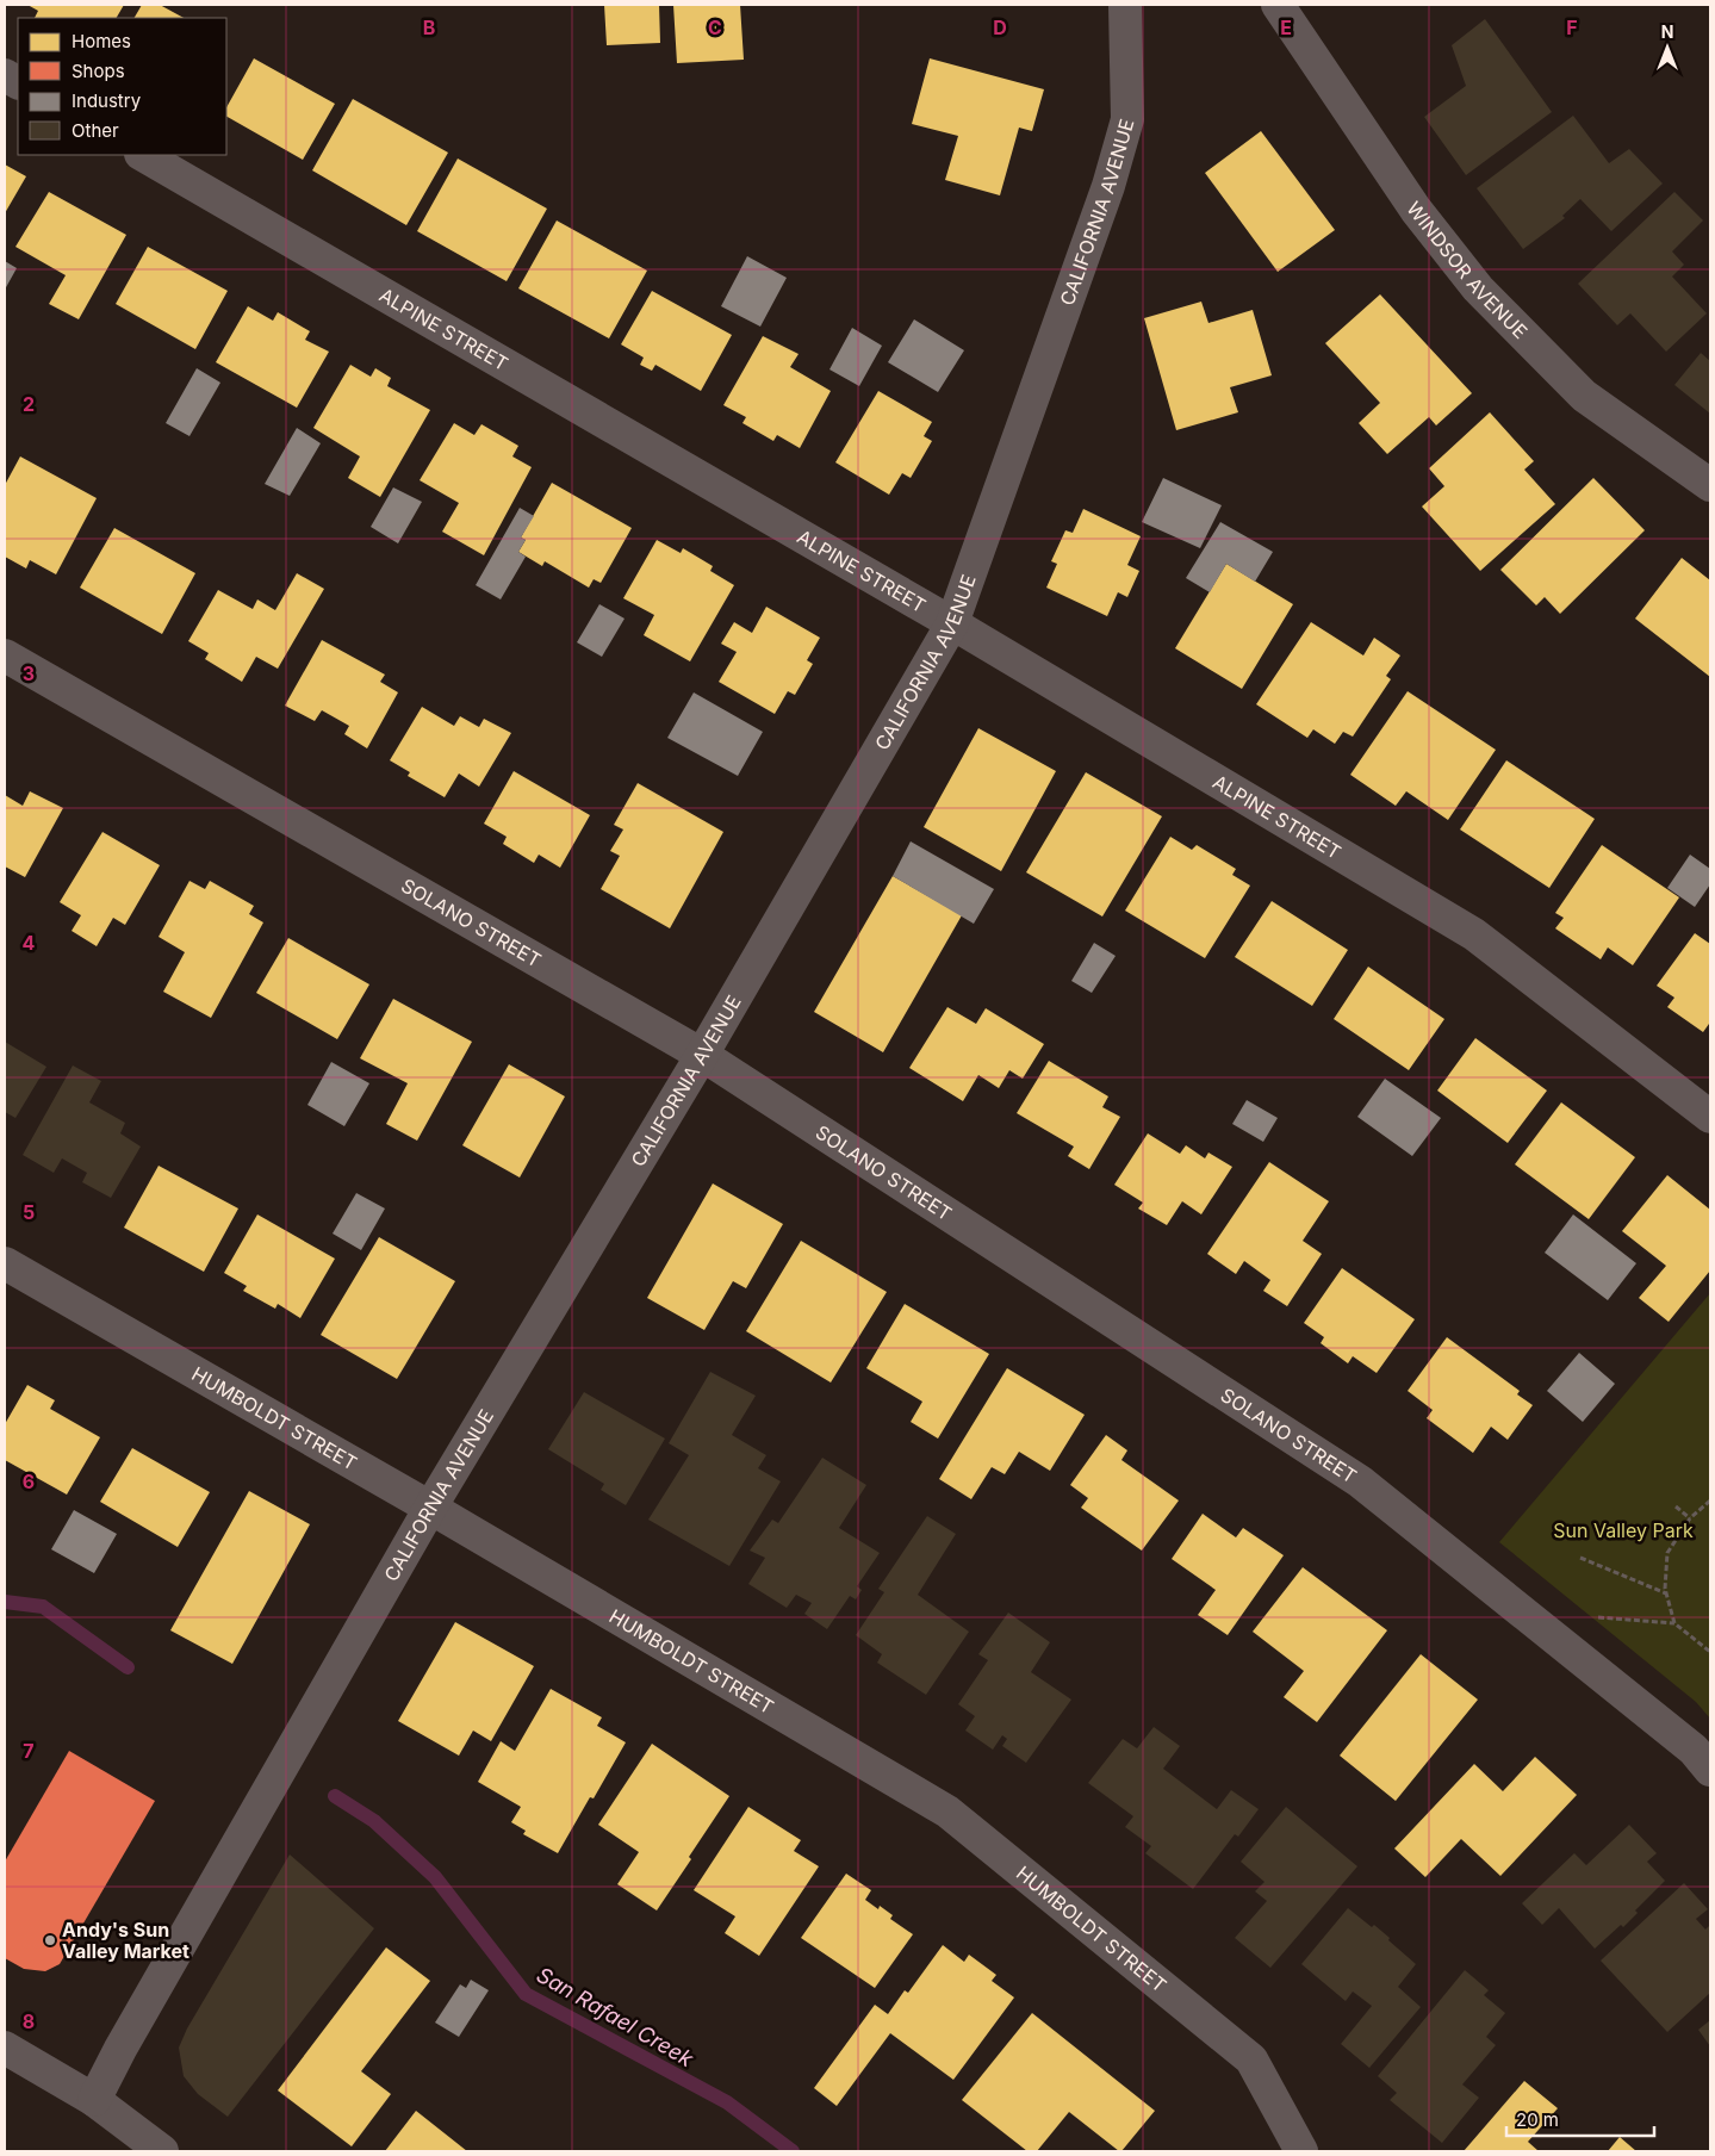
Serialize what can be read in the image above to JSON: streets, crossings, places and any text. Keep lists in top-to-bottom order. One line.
{"streets":{"street":["CALIFORNIA AVENUE","WINDSOR AVENUE","ALPINE STREET","SOLANO STREET","HUMBOLDT STREET"]},"crossings":[["CALIFORNIA AVENUE","ALPINE STREET"],["CALIFORNIA AVENUE","SOLANO STREET"],["CALIFORNIA AVENUE","HUMBOLDT STREET"]],"water":["San Rafael Creek"],"parks":["Sun Valley Park"],"places":["Andy's Sun Valley Market"],"legend":["Homes","Shops","Industry","Other"],"scale_bar":"20 m","north":"top","grid":{"columns":["B","C","D","E","F"],"rows":["2","3","4","5","6","7","8"]}}
